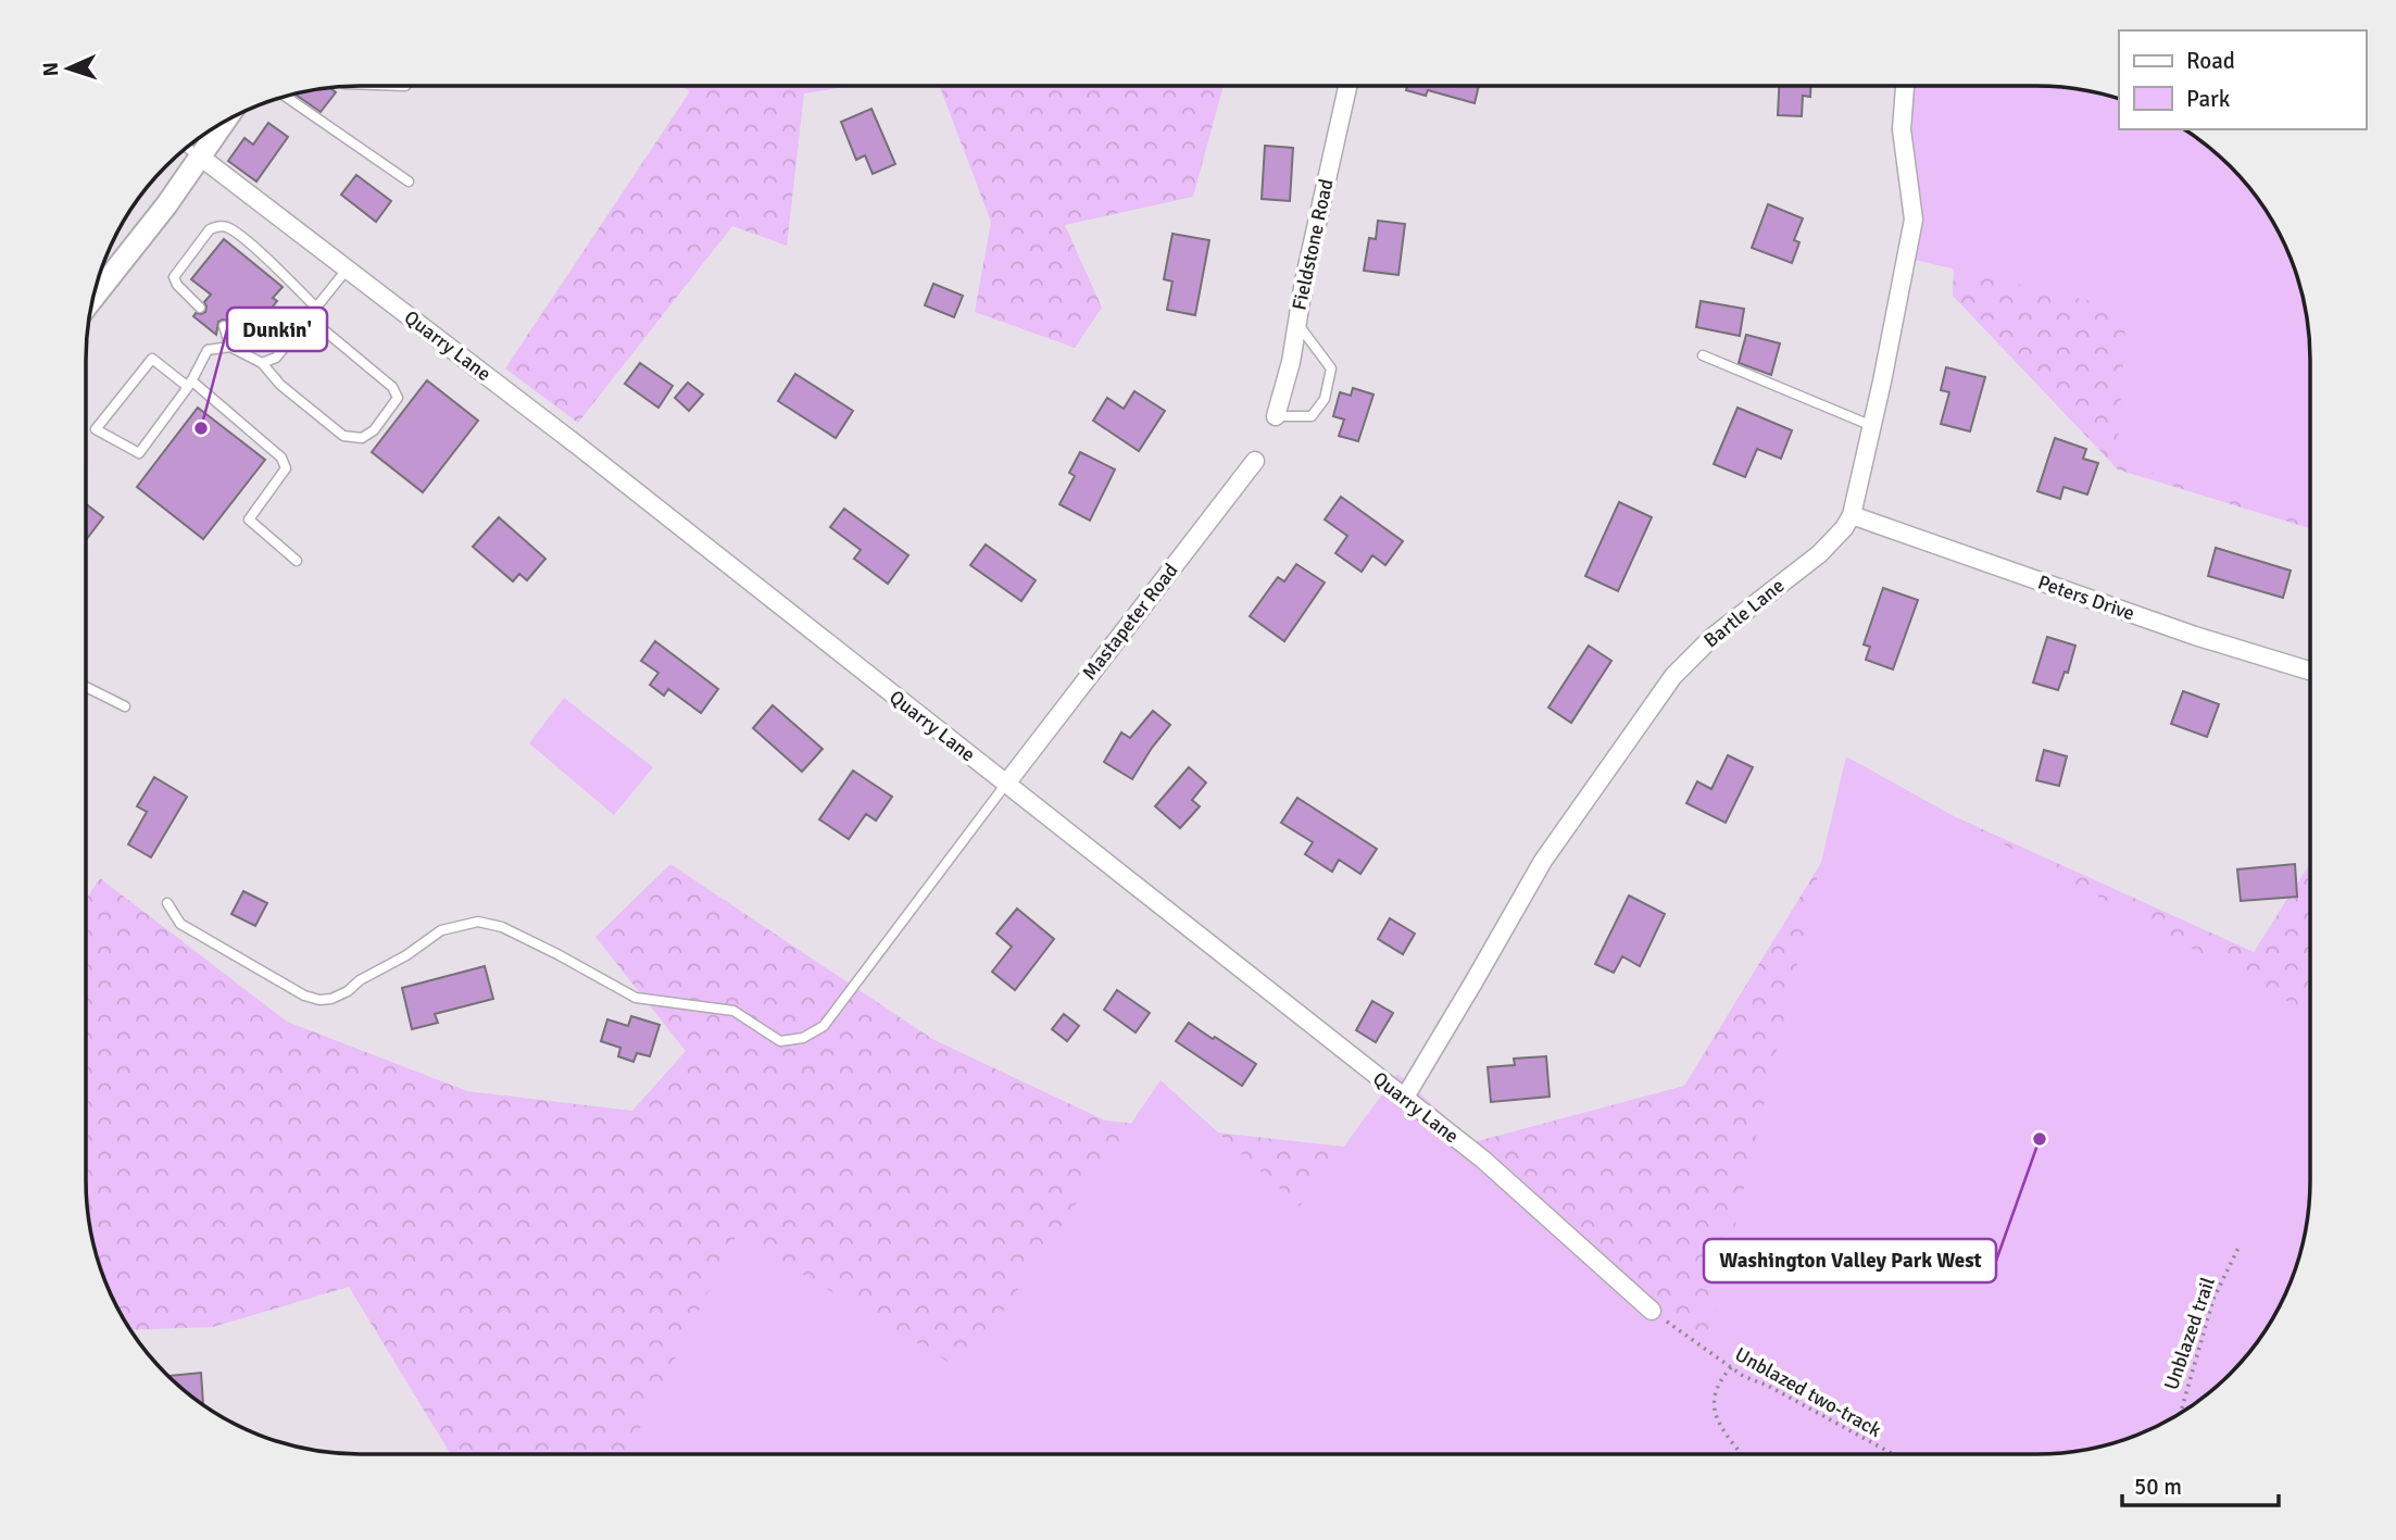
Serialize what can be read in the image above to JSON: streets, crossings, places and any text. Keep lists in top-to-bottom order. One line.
{"streets":{"street":["Fieldstone Road","Quarry Lane","Peters Drive","Bartle Lane","Mastapeter Road"],"path":["Unblazed trail","Unblazed two-track"]},"crossings":[["Quarry Lane","Bartle Lane"],["Quarry Lane","Mastapeter Road"],["Quarry Lane","Unblazed two-track"],["Peters Drive","Bartle Lane"]],"places":["Dunkin'","Washington Valley Park West"],"legend":["Road","Park"],"scale_bar":"50 m","north":"left"}
